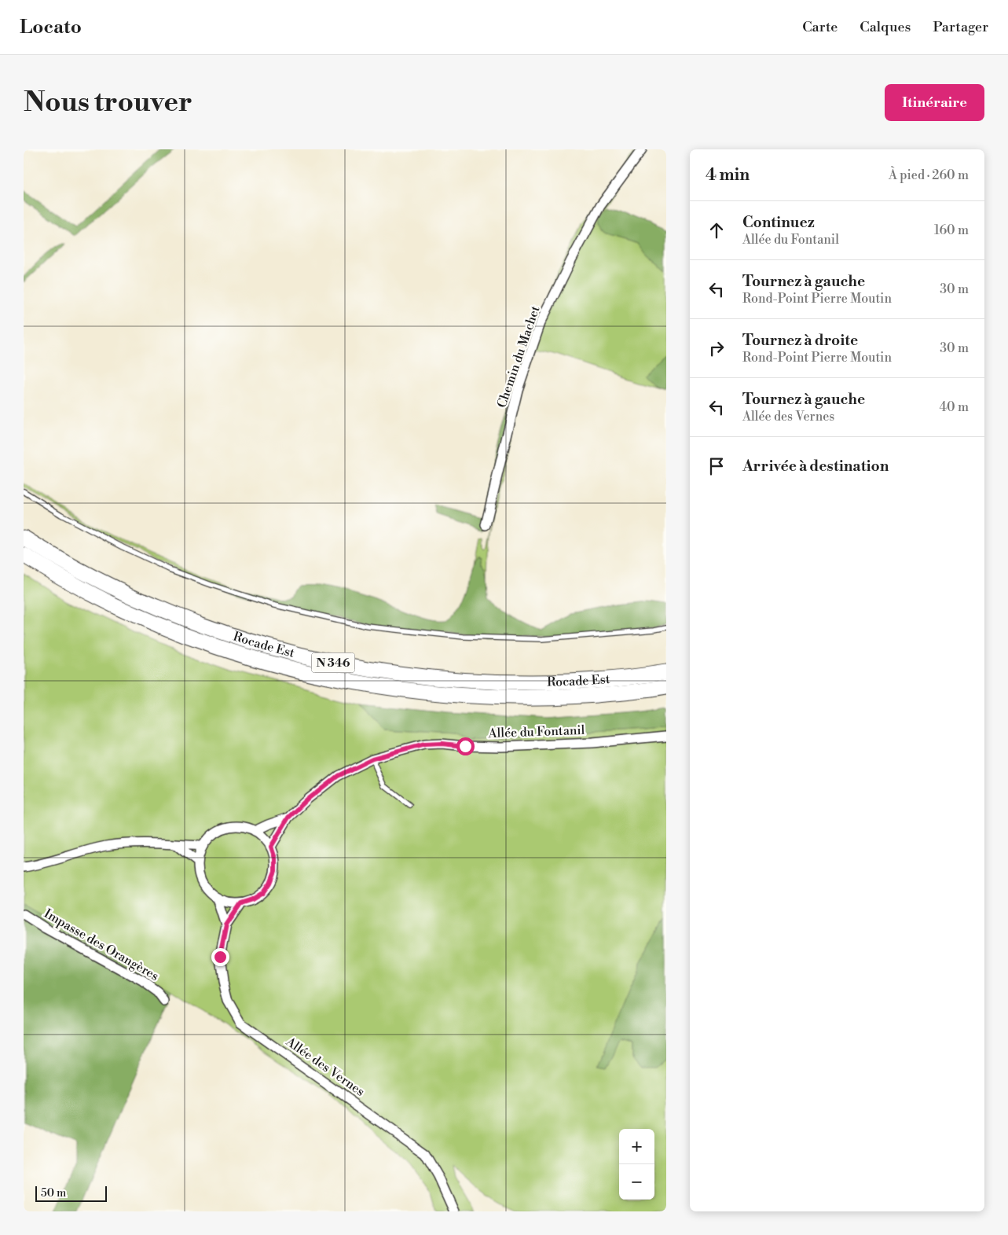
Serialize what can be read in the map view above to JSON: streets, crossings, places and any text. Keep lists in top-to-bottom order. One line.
{"streets":{"highway":["Rocade Est","N 346"],"street":["Chemin du Machet","Allée du Fontanil","Impasse des Orangères","Allée des Vernes"]},"crossings":[["Allée du Fontanil","Allée des Vernes"]],"scale_bar":"50 m","page":{"header":"Locato","nav":["Carte","Calques","Partager"],"buttons":"Itinéraire","title":"Nous trouver","heading":["4 min","À pied · 260 m"],"list":[["Continuez","Allée du Fontanil","160 m"],["Tournez à gauche","Rond-Point Pierre Moutin","30 m"],["Tournez à droite","Rond-Point Pierre Moutin","30 m"],["Tournez à gauche","Allée des Vernes","40 m"],"Arrivée à destination"],"map_buttons":["+","−"],"scale":"50 m"}}
